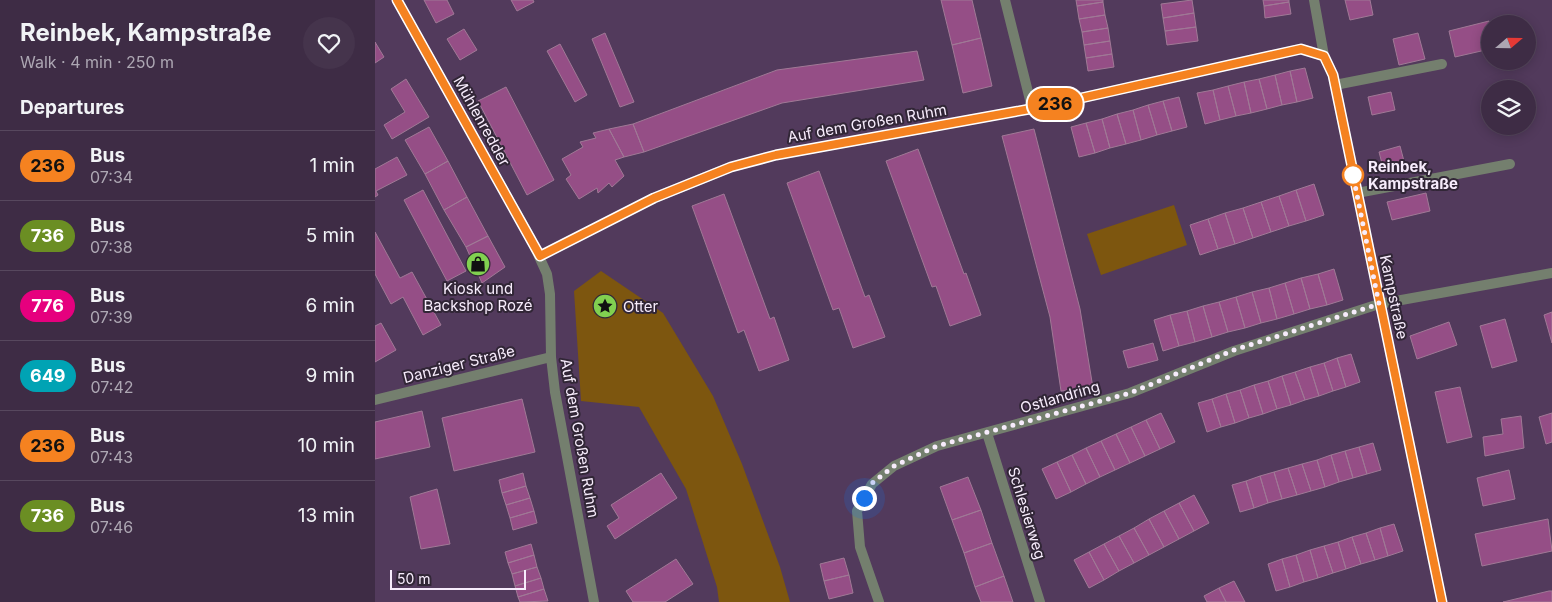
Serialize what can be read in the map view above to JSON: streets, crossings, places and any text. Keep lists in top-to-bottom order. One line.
{"streets":{"street":["Mühlenredder","Auf dem Großen Ruhm","Kampstraße","Danziger Straße","Ostlandring","Schlesierweg"]},"crossings":[["Mühlenredder","Auf dem Großen Ruhm"],["Auf dem Großen Ruhm","Kampstraße"],["Auf dem Großen Ruhm","Danziger Straße"],["Kampstraße","Ostlandring"],["Ostlandring","Schlesierweg"]],"places":{"other":["Reinbek, Kampstraße"],"shop":["Kiosk und Backshop Rozé"],"place":["Otter"]},"lines":["bus line 236"],"scale_bar":"50 m","north":"right","page":{"heading":[["Reinbek, Kampstraße","Walk · 4 min · 250 m"],"Departures"],"on_map":"236","list":[{"mark":"236","name":"Bus","note":"07:34","value":"1 min"},{"mark":"736","name":"Bus","note":"07:38","value":"5 min"},{"mark":"776","name":"Bus","note":"07:39","value":"6 min"},{"mark":"649","name":"Bus","note":"07:42","value":"9 min"},{"mark":"236","name":"Bus","note":"07:43","value":"10 min"},{"mark":"736","name":"Bus","note":"07:46","value":"13 min"}],"scale":"50 m"}}
